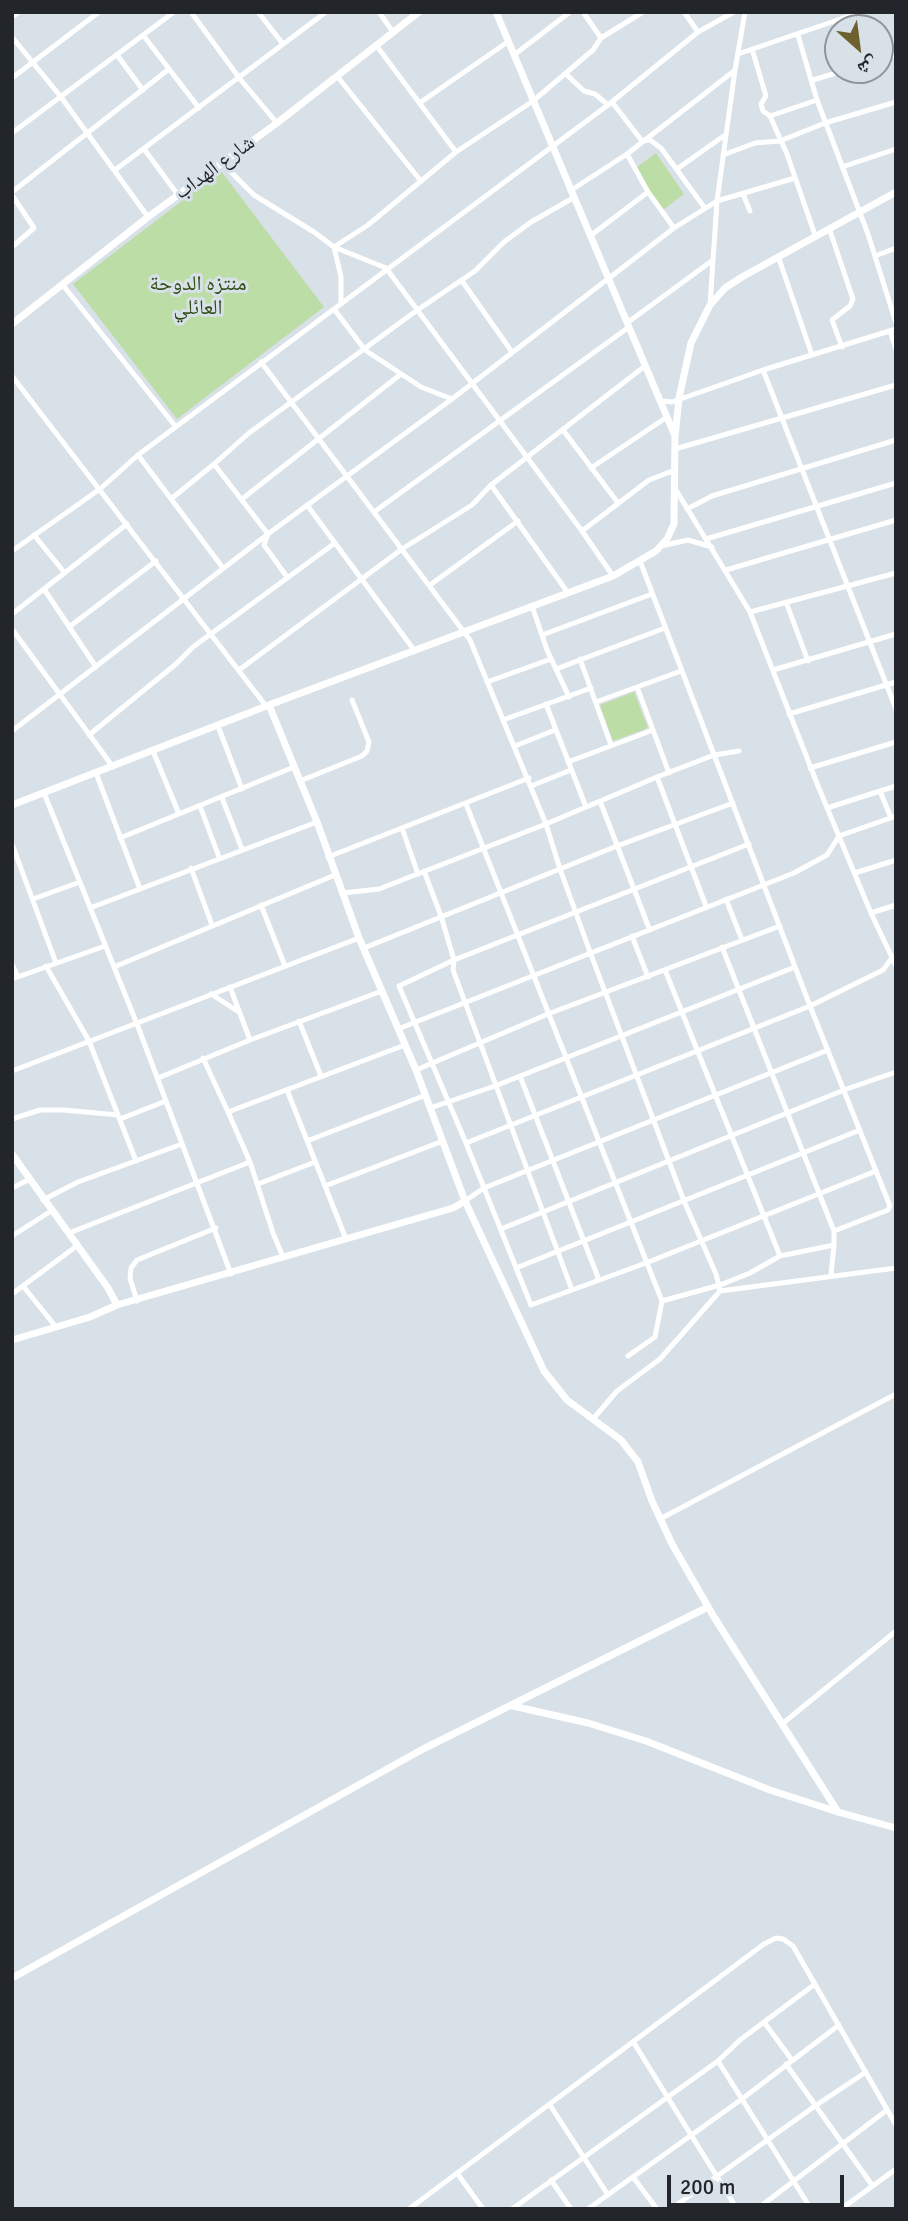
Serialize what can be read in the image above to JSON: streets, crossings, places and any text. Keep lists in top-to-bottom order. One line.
{"streets":{"street":["شارع الهداب"]},"parks":["منتزه الدوحة العائلي"],"scale_bar":"200 m","north":"bottom right"}
